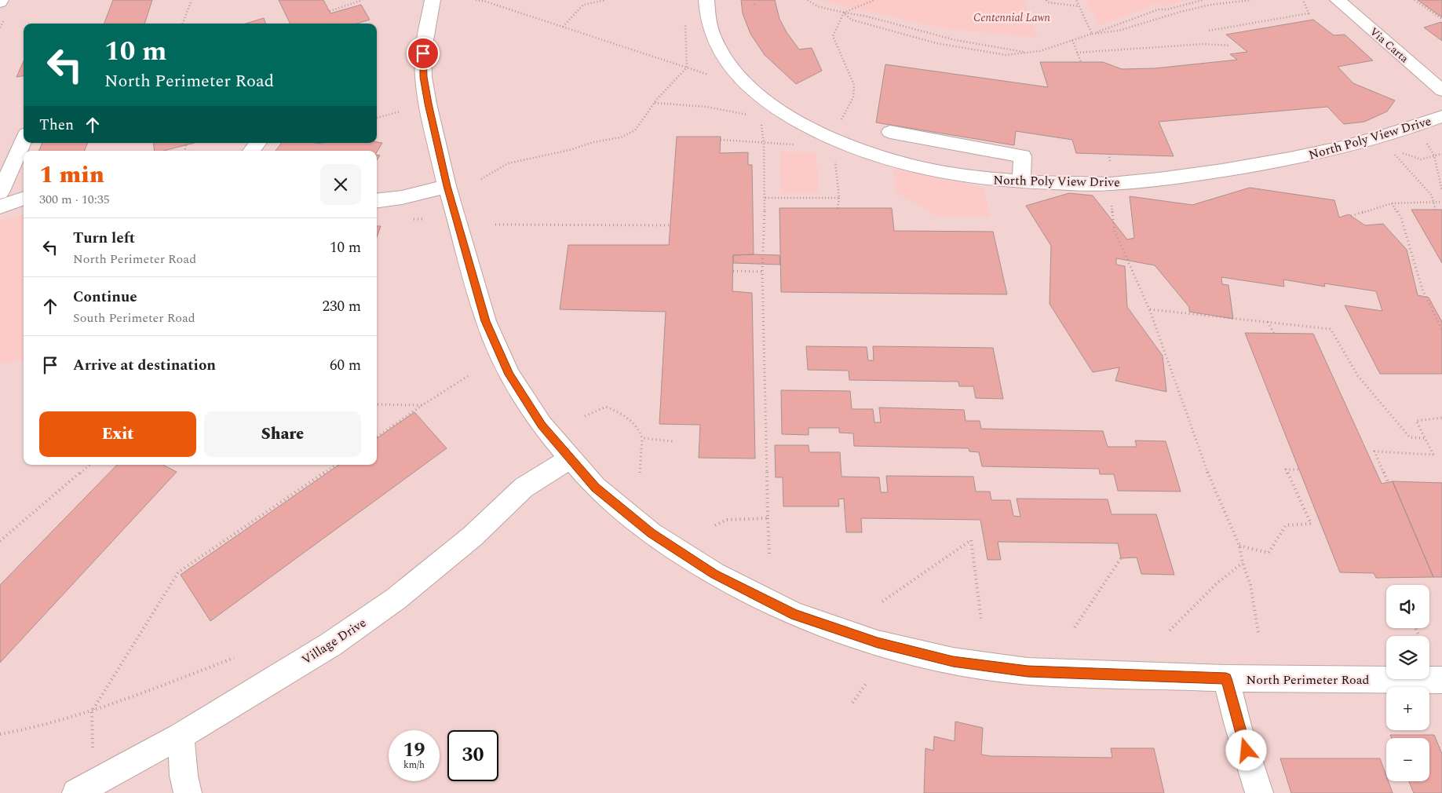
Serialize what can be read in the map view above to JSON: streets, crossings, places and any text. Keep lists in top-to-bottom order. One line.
{"streets":{"street":["Via Carta","North Poly View Drive","Village Drive","North Perimeter Road"]},"crossings":[["Village Drive","North Perimeter Road"]],"parks":["Centennial Lawn"],"page":{"turn":["10 m","North Perimeter Road"],"then":"Then","heading":["1 min","300 m · 10:35"],"list":[{"name":"Turn left","note":"North Perimeter Road","value":"10 m"},{"name":"Continue","note":"South Perimeter Road","value":"230 m"},{"name":"Arrive at destination","value":"60 m"}],"buttons":["Exit","Share"],"map_buttons":["+","−"],"speed":"19 km/h","limit":"30"}}
